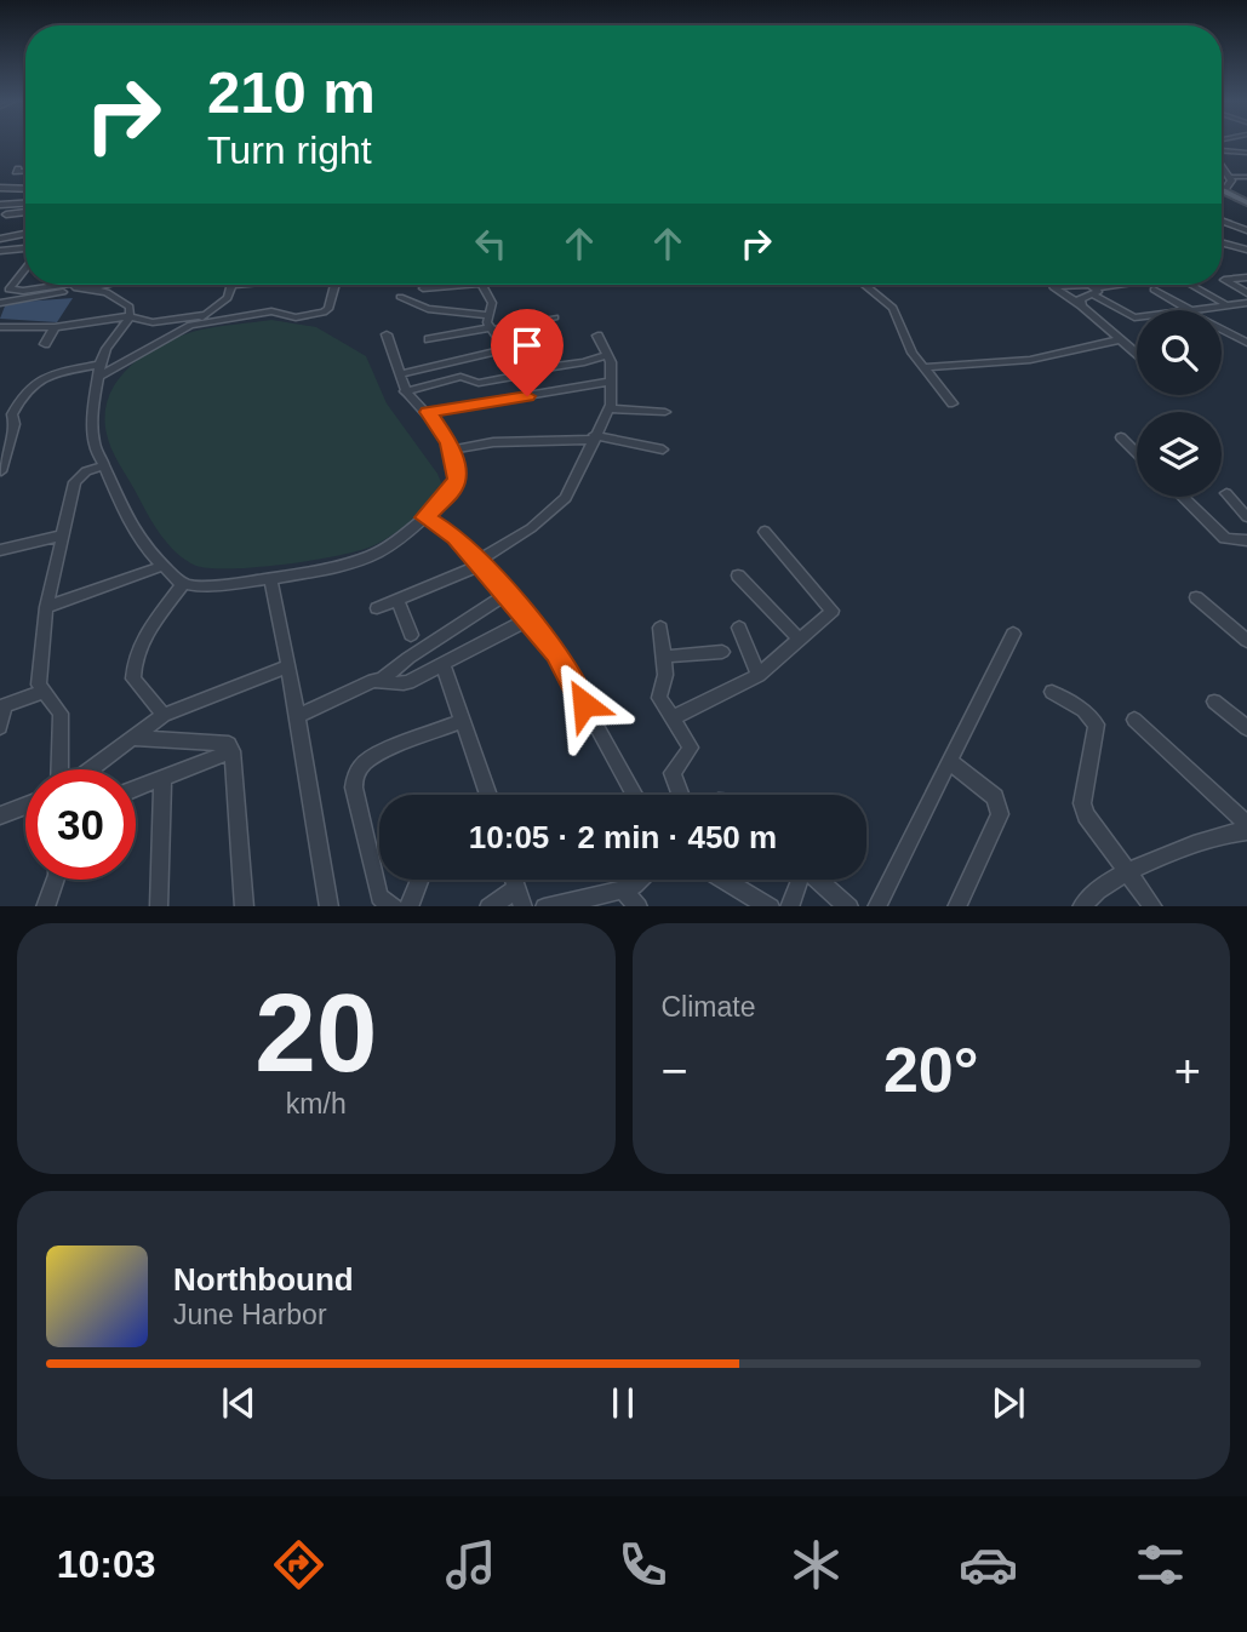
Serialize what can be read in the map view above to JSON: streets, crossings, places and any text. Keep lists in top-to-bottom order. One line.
{"page":{"turn":["210 m","Turn right"],"limit":"30","trip":"10:05 · 2 min · 450 m","tile":[["20","km/h"],"Climate"],"heat":["−","20°","+"],"song":["Northbound","June Harbor"],"tabs":"10:03"}}
